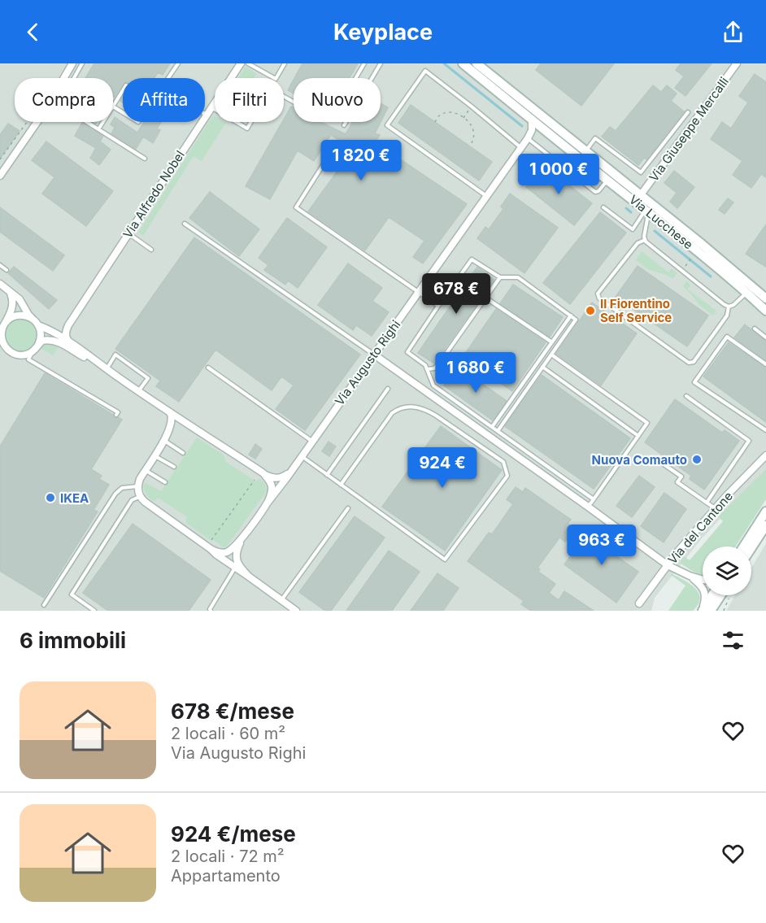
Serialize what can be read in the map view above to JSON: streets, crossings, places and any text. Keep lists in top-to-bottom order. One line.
{"streets":{"main road":["Via Lucchese"],"street":["Via Giuseppe Mercalli","Via Alfredo Nobel","Via Augusto Righi","Via del Cantone"]},"crossings":[["Via Giuseppe Mercalli","Via Lucchese"],["Via Lucchese","Via Augusto Righi"]],"places":["Il Fiorentino Self Service","Nuova Comauto","IKEA"],"page":{"header":"Keyplace","chip":["Compra","Affitta","Filtri","Nuovo"],"price":["1 820 €","1 000 €","678 €","1 680 €","924 €","963 €"],"heading":"6 immobili","list":[{"name":"678 €/mese","note":"2 locali · 60 m² · Via Augusto Righi"},{"name":"924 €/mese","note":"2 locali · 72 m² · Appartamento"}]}}
